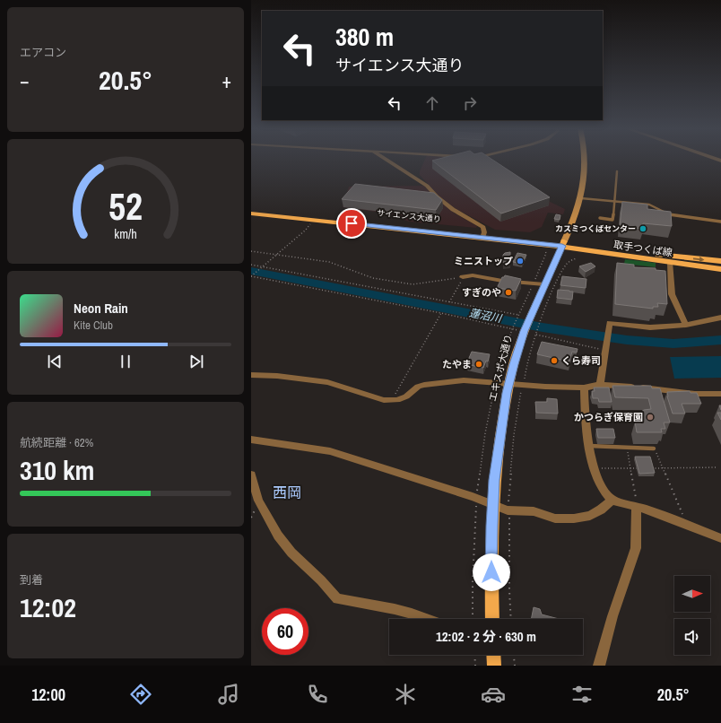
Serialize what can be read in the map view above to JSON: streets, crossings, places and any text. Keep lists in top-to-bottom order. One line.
{"streets":{"main road":["サイエンス大通り","取手つくば線","エキスポ大通り"]},"crossings":[["サイエンス大通り","取手つくば線"],["サイエンス大通り","エキスポ大通り"],["取手つくば線","エキスポ大通り"]],"districts":["西岡"],"water":["蓮沼川"],"places":["カスミつくばセンター","ミニストップ","すぎのや","くら寿司","たやま","かつらぎ保育園"],"north":"right","page":{"tile":["エアコン",["航続距離 · 62%","310 km"],["到着","12:02"]],"turn":["380 m","サイエンス大通り"],"heat":["−","20.5°","+"],"song":["Neon Rain","Kite Club"],"limit":"60","trip":"12:02 · 2 分 · 630 m","tabs":["12:00","20.5°"],"gauge":["52","km/h"]}}
